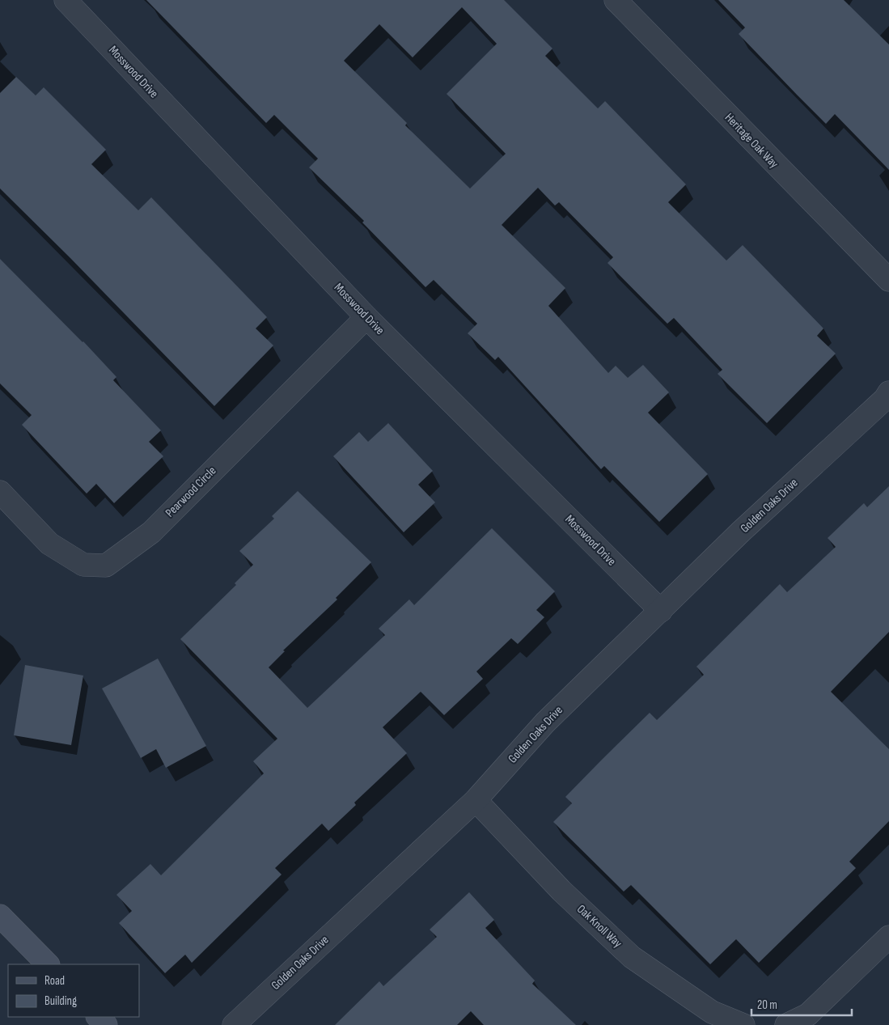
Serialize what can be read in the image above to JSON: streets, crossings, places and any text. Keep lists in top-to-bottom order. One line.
{"streets":{"street":["Mosswood Drive","Heritage Oak Way","Pearwood Circle","Golden Oaks Drive","Oak Knoll Way"]},"crossings":[["Mosswood Drive","Pearwood Circle"],["Mosswood Drive","Golden Oaks Drive"],["Golden Oaks Drive","Oak Knoll Way"]],"legend":["Road","Building"],"scale_bar":"20 m"}
